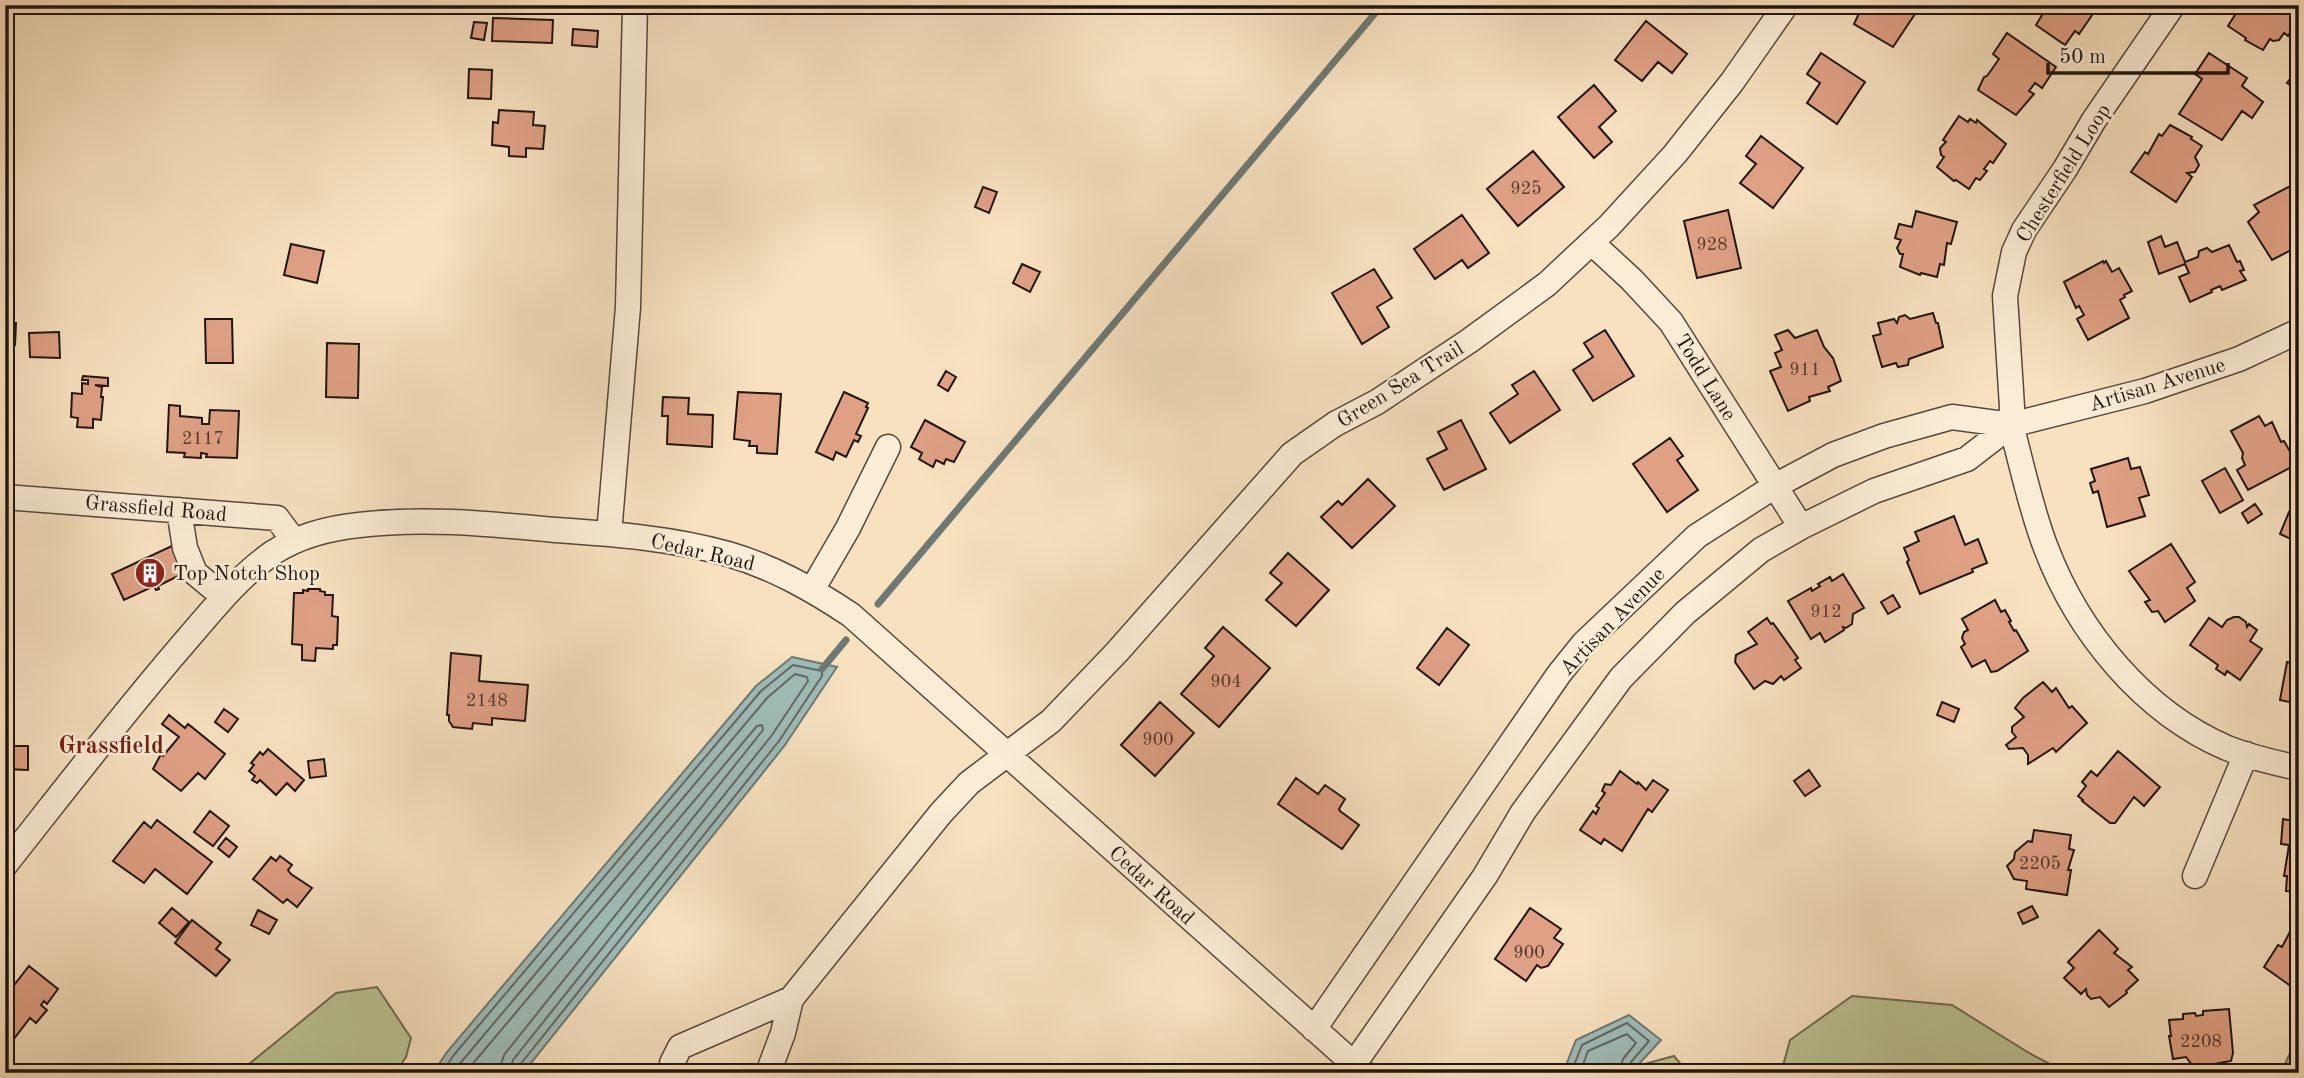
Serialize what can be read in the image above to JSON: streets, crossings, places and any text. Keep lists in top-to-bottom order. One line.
{"streets":{"street":["Chesterfield Loop","Todd Lane","Green Sea Trail","Artisan Avenue","Grassfield Road","Cedar Road"]},"crossings":[["Chesterfield Loop","Artisan Avenue"],["Todd Lane","Green Sea Trail"],["Todd Lane","Artisan Avenue"],["Green Sea Trail","Cedar Road"],["Artisan Avenue","Cedar Road"],["Grassfield Road","Cedar Road"]],"districts":["Grassfield"],"places":{"building":["Top Notch Shop"]},"house_numbers":["925","928","911","2117","912","904","2148","900","2205","900","2208"],"scale_bar":"50 m"}
